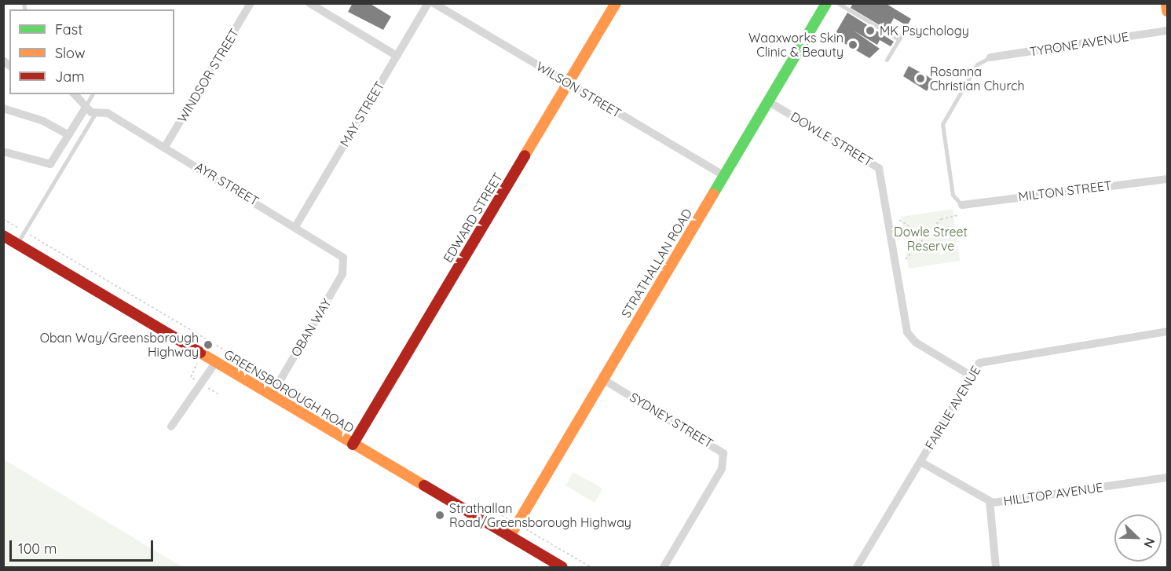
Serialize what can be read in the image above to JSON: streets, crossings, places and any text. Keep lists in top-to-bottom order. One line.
{"streets":{"main road":["EDWARD STREET","STRATHALLAN ROAD","GREENSBOROUGH ROAD"],"street":["TYRONE AVENUE","WINDSOR STREET","WILSON STREET","MAY STREET","DOWLE STREET","AYR STREET","MILTON STREET","OBAN WAY","FAIRLIE AVENUE","SYDNEY STREET","HILLTOP AVENUE"]},"crossings":[["WINDSOR STREET","AYR STREET"],["WILSON STREET","EDWARD STREET"],["WILSON STREET","STRATHALLAN ROAD"],["MAY STREET","AYR STREET"],["DOWLE STREET","STRATHALLAN ROAD"],["DOWLE STREET","FAIRLIE AVENUE"],["AYR STREET","OBAN WAY"],["EDWARD STREET","GREENSBOROUGH ROAD"],["STRATHALLAN ROAD","GREENSBOROUGH ROAD"],["STRATHALLAN ROAD","SYDNEY STREET"],["OBAN WAY","GREENSBOROUGH ROAD"],["FAIRLIE AVENUE","HILLTOP AVENUE"]],"parks":["Dowle Street Reserve"],"places":["MK Psychology","Waaxworks Skin Clinic & Beauty","Rosanna Christian Church","Oban Way/Greensborough Highway","Strathallan Road/Greensborough Highway"],"legend":["Fast","Slow","Jam"],"scale_bar":"100 m","north":"bottom right"}
